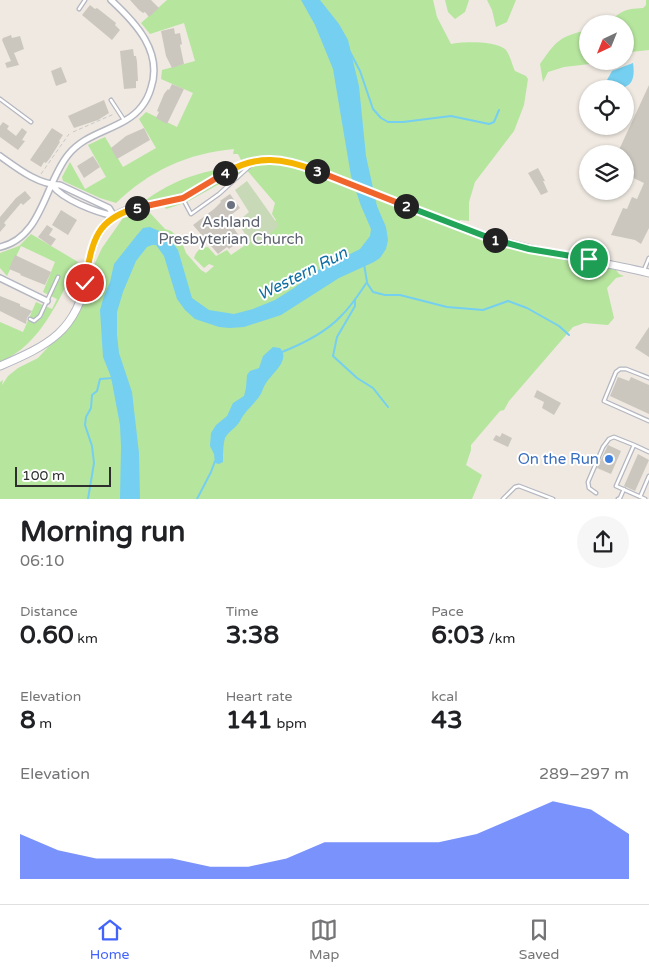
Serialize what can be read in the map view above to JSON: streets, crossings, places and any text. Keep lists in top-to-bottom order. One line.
{"water":["Western Run"],"places":["Ashland Presbyterian Church","On the Run"],"scale_bar":"100 m","north":"bottom left","page":{"pins":["3","4","2","5","1"],"scale":"100 m","heading":["Morning run","06:10"],"stats":[["Distance","0.60 km"],["Time","3:38"],["Pace","6:03 /km"],["Elevation","8 m"],["Heart rate","141 bpm"],["kcal","43"]],"chart":["Elevation","289–297 m"],"tabs":["Home","Map","Saved"]}}
